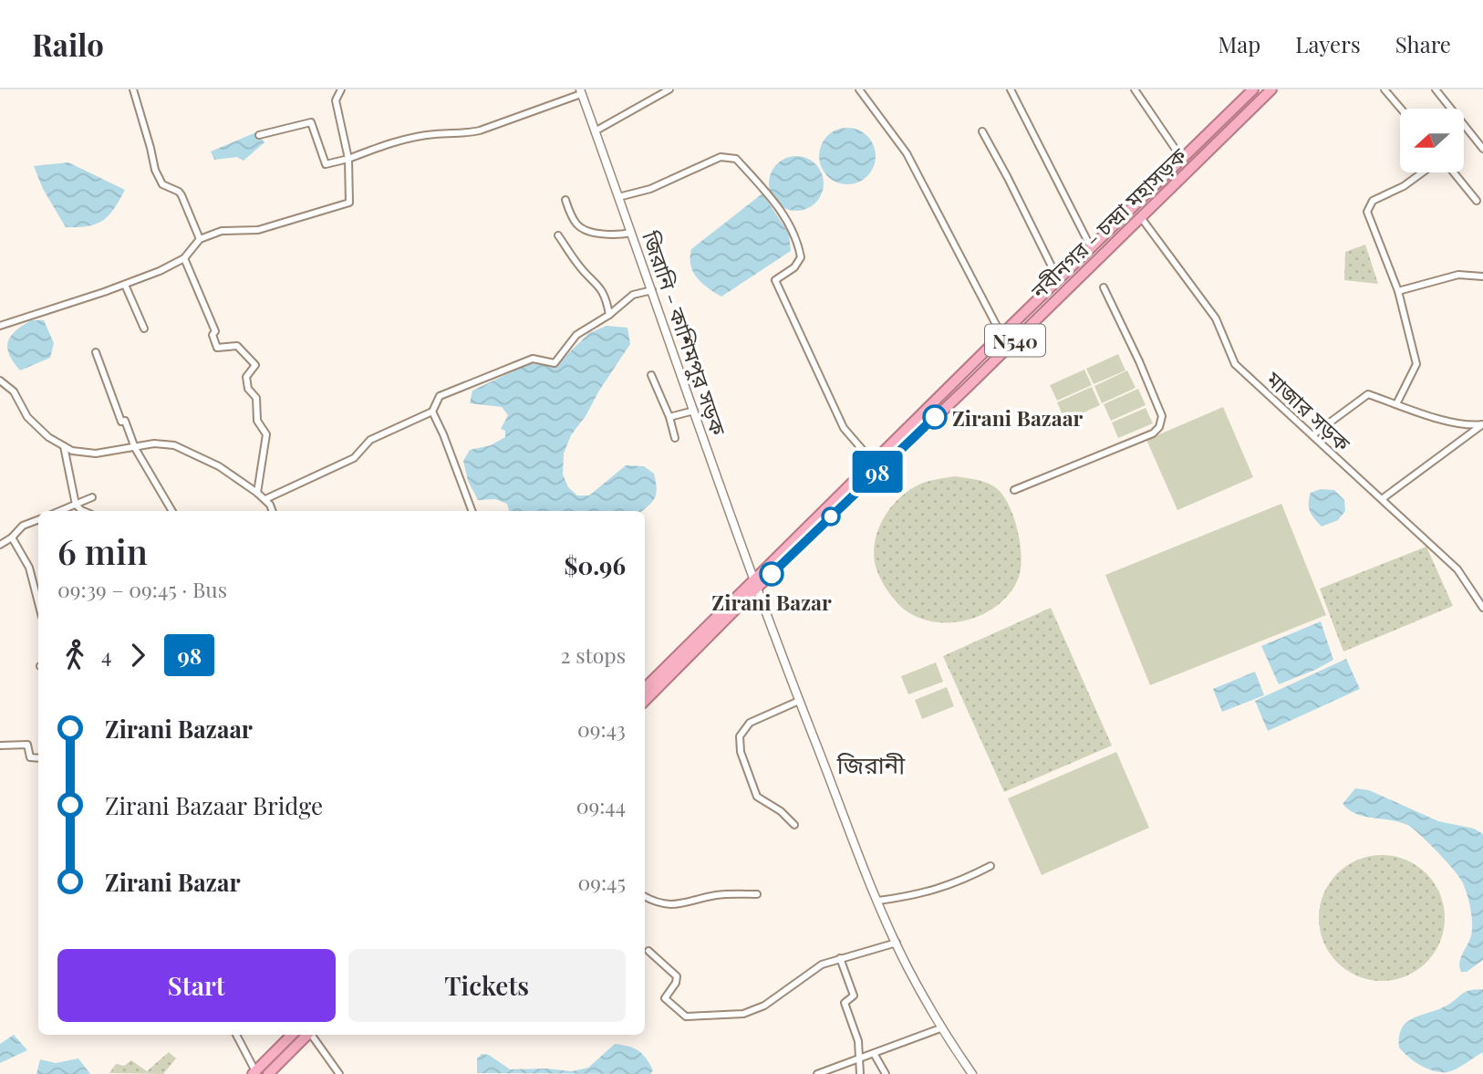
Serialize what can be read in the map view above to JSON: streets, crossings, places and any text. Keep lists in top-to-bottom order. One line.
{"streets":{"highway":["নবীনগর - চন্দ্রা মহাসড়ক","N540"],"street":["জিরানি - কাশিমপুর সড়ক","মাজার সড়ক"]},"crossings":[["নবীনগর - চন্দ্রা মহাসড়ক","জিরানি - কাশিমপুর সড়ক"],["নবীনগর - চন্দ্রা মহাসড়ক","মাজার সড়ক"]],"districts":["জিরানী"],"places":["Zirani Bazaar","Zirani Bazar"],"lines":["bus line 98"],"north":"left","page":{"header":"Railo","nav":["Map","Layers","Share"],"on_map":"98","heading":["6 min","09:39 – 09:45 · Bus","$0.96"],"legs":["4","98","2 stops"],"list":[{"name":"Zirani Bazaar","value":"09:43"},{"name":"Zirani Bazaar Bridge","value":"09:44"},{"name":"Zirani Bazar","value":"09:45"}],"buttons":["Start","Tickets"]}}
